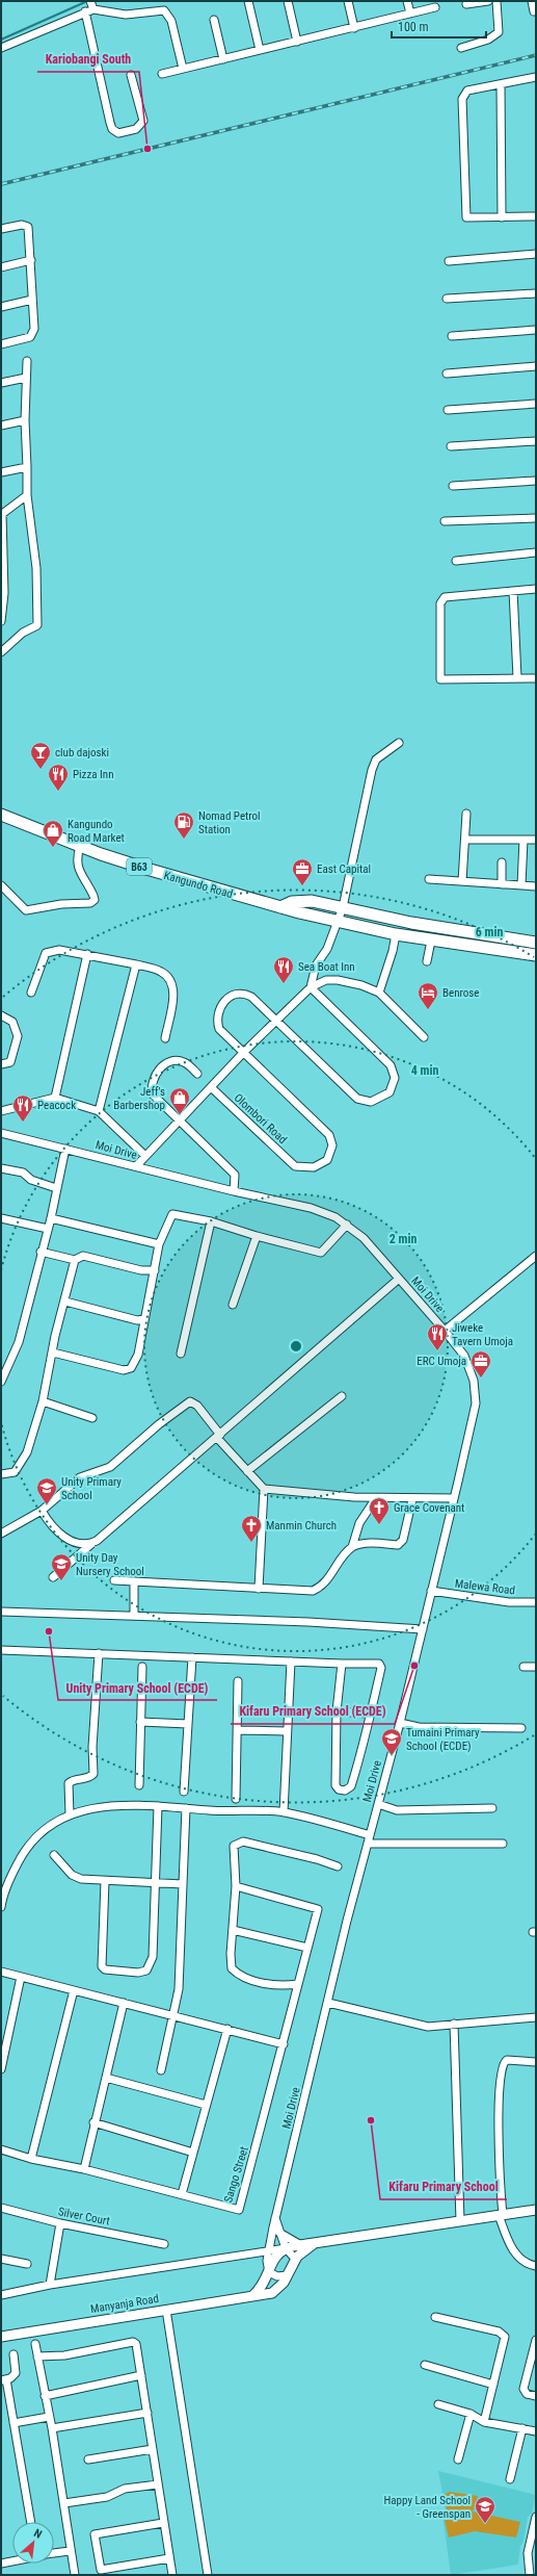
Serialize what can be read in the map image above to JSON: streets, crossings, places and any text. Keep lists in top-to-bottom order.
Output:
{
  "streets": {
    "highway": ["B63", "Kangundo Road"],
    "main road": ["Manyanja Road"],
    "street": [
      "Olombori Road",
      "Moi Drive",
      "Malewa Road",
      "Sango Street",
      "Silver Court"
    ]
  },
  "crossings": [
    ["Moi Drive", "Malewa Road"]
  ],
  "places": {
    "other": [
      "Kariobangi South",
      "Unity Primary School (ECDE)",
      "Kifaru Primary School (ECDE)",
      "Kifaru Primary School"
    ],
    "bar": ["club dajoski"],
    "restaurant": [
      "Pizza Inn",
      "Sea Boat Inn",
      "Peacock",
      "Jiweke Tavern Umoja"
    ],
    "fuel station": ["Nomad Petrol Station"],
    "shop": ["Kangundo Road Market", "Jeff's Barbershop"],
    "office": ["East Capital", "ERC Umoja"],
    "hotel": ["Benrose"],
    "school or university": [
      "Unity Primary School",
      "Unity Day Nursery School",
      "Tumaini Primary School (ECDE)",
      "Happy Land School - Greenspan"
    ],
    "church": ["Grace Covenant", "Manmin Church"]
  },
  "scale_bar": "100 m",
  "north": "top right",
  "rings": ["6 min", "4 min", "2 min"]
}
